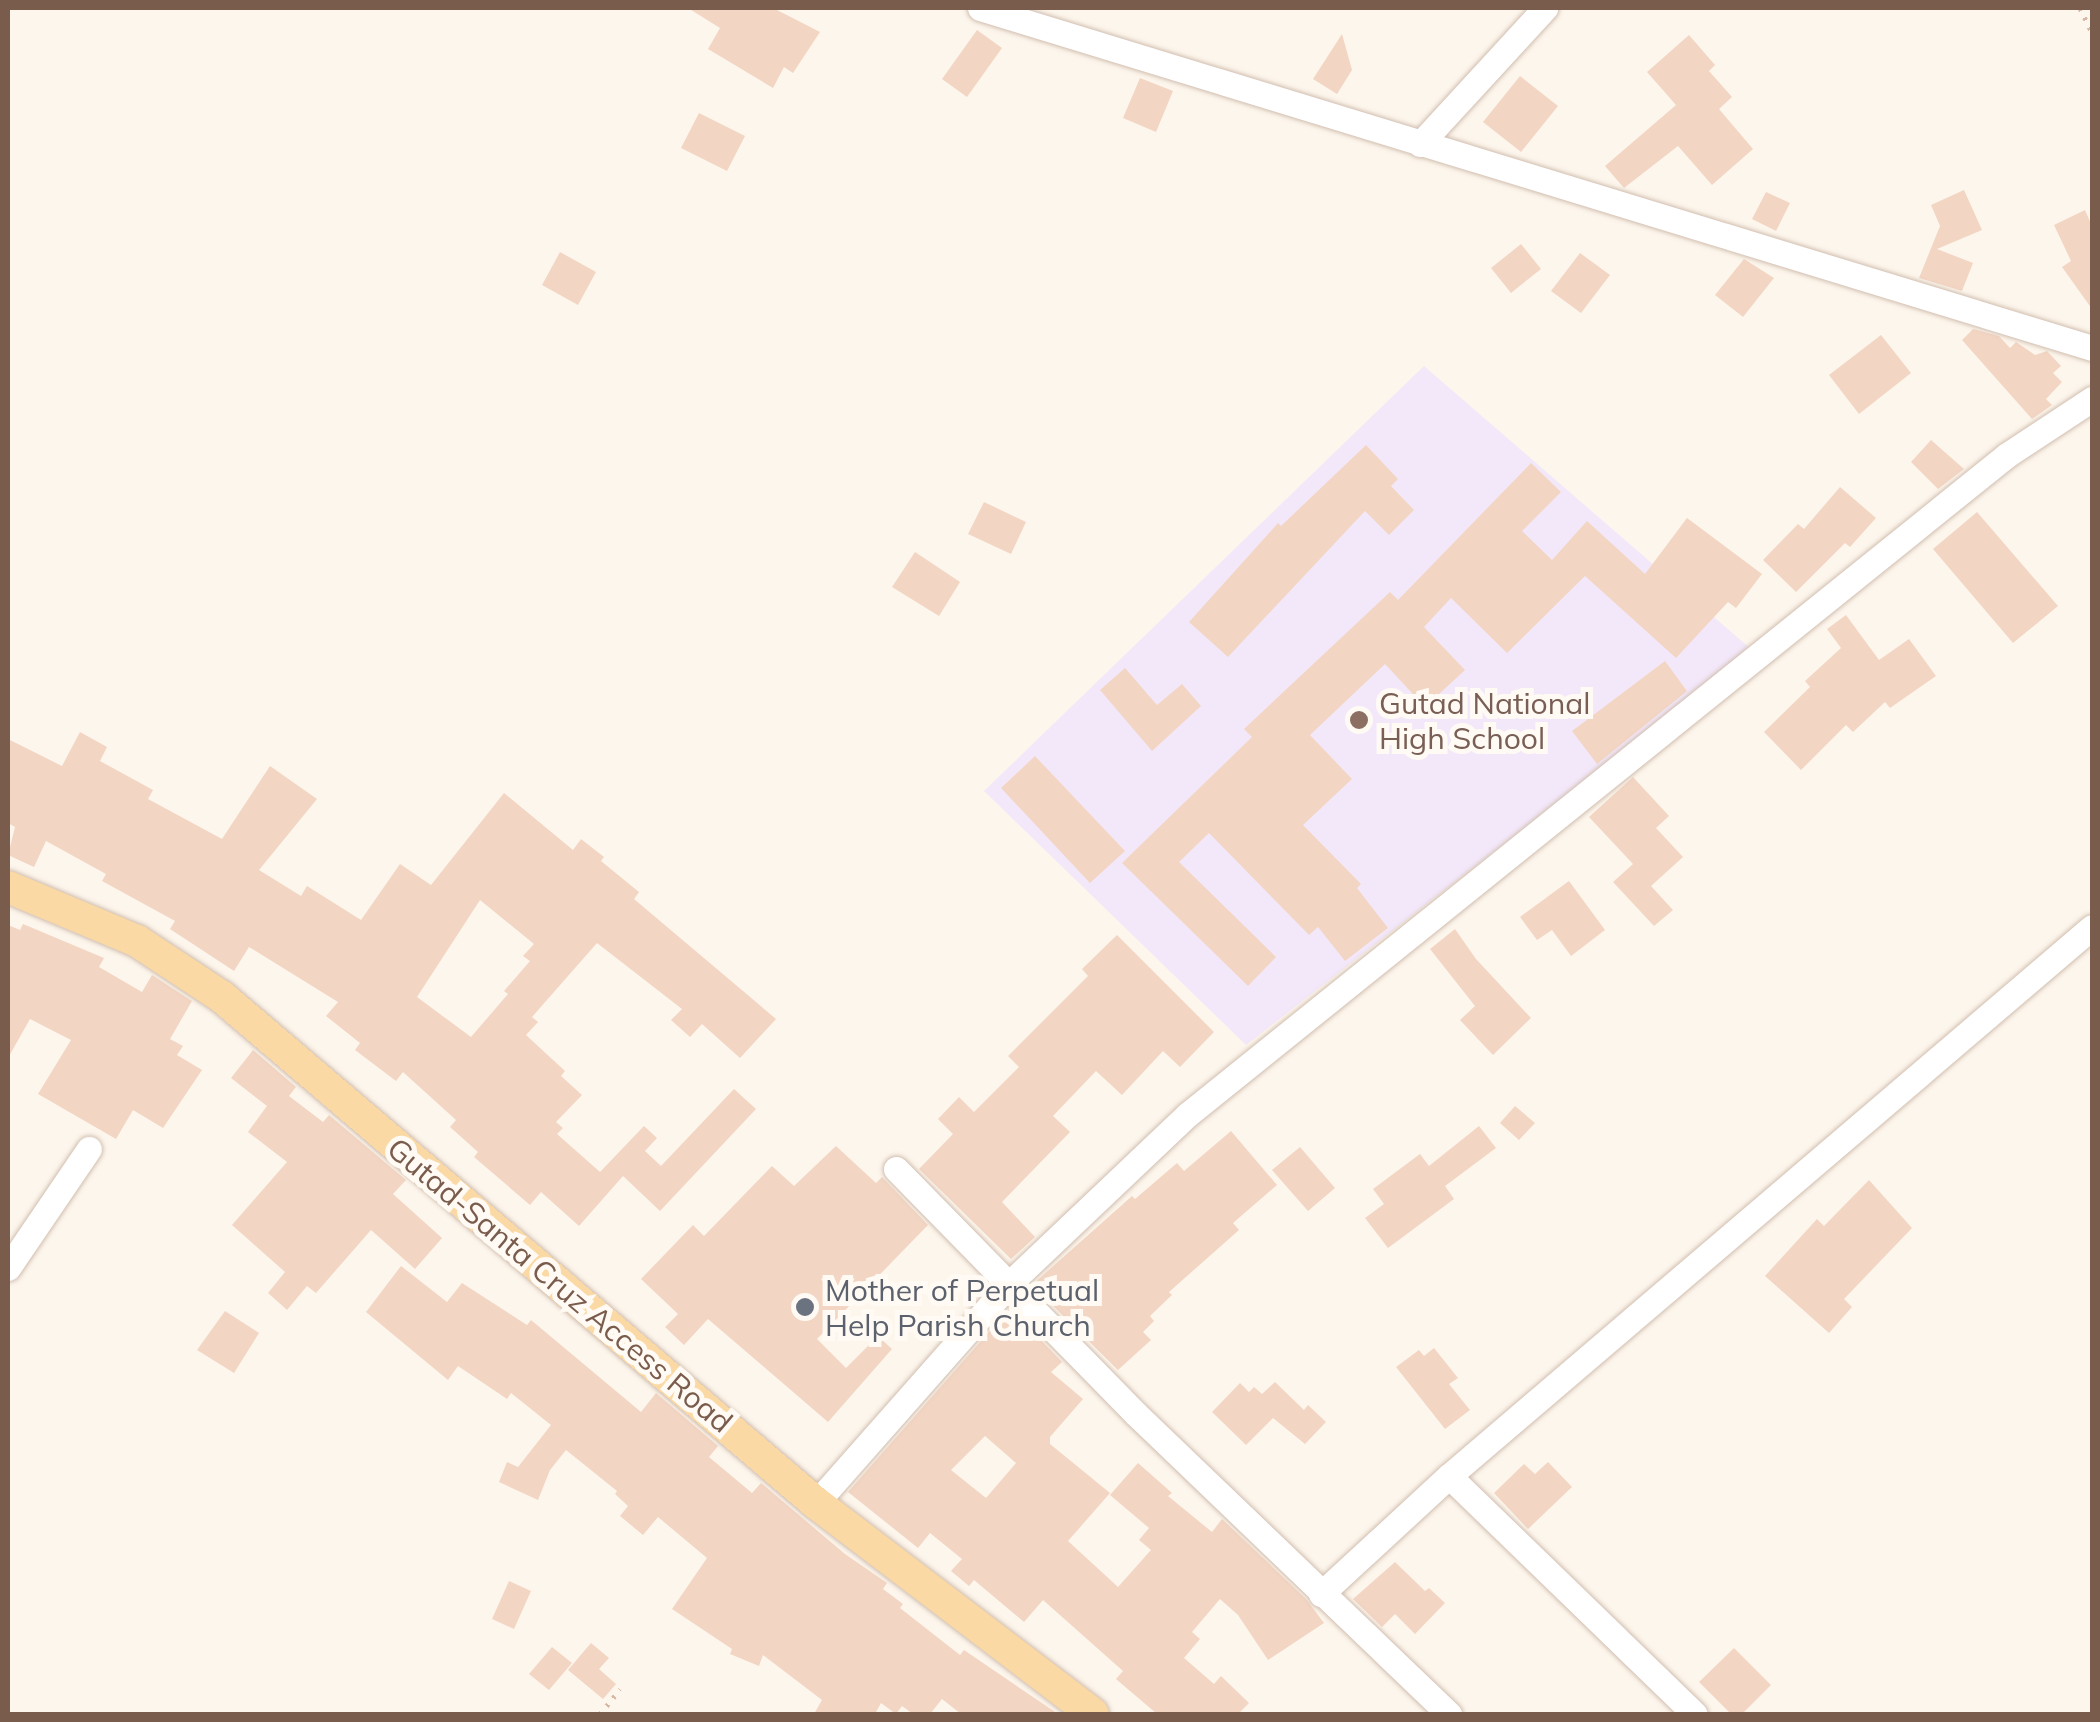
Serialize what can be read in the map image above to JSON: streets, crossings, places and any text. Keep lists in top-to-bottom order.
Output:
{
  "streets": {
    "main road": ["Gutad-Santa Cruz Access Road"]
  },
  "places": ["Gutad National High School", "Mother of Perpetual Help Parish Church"]
}
